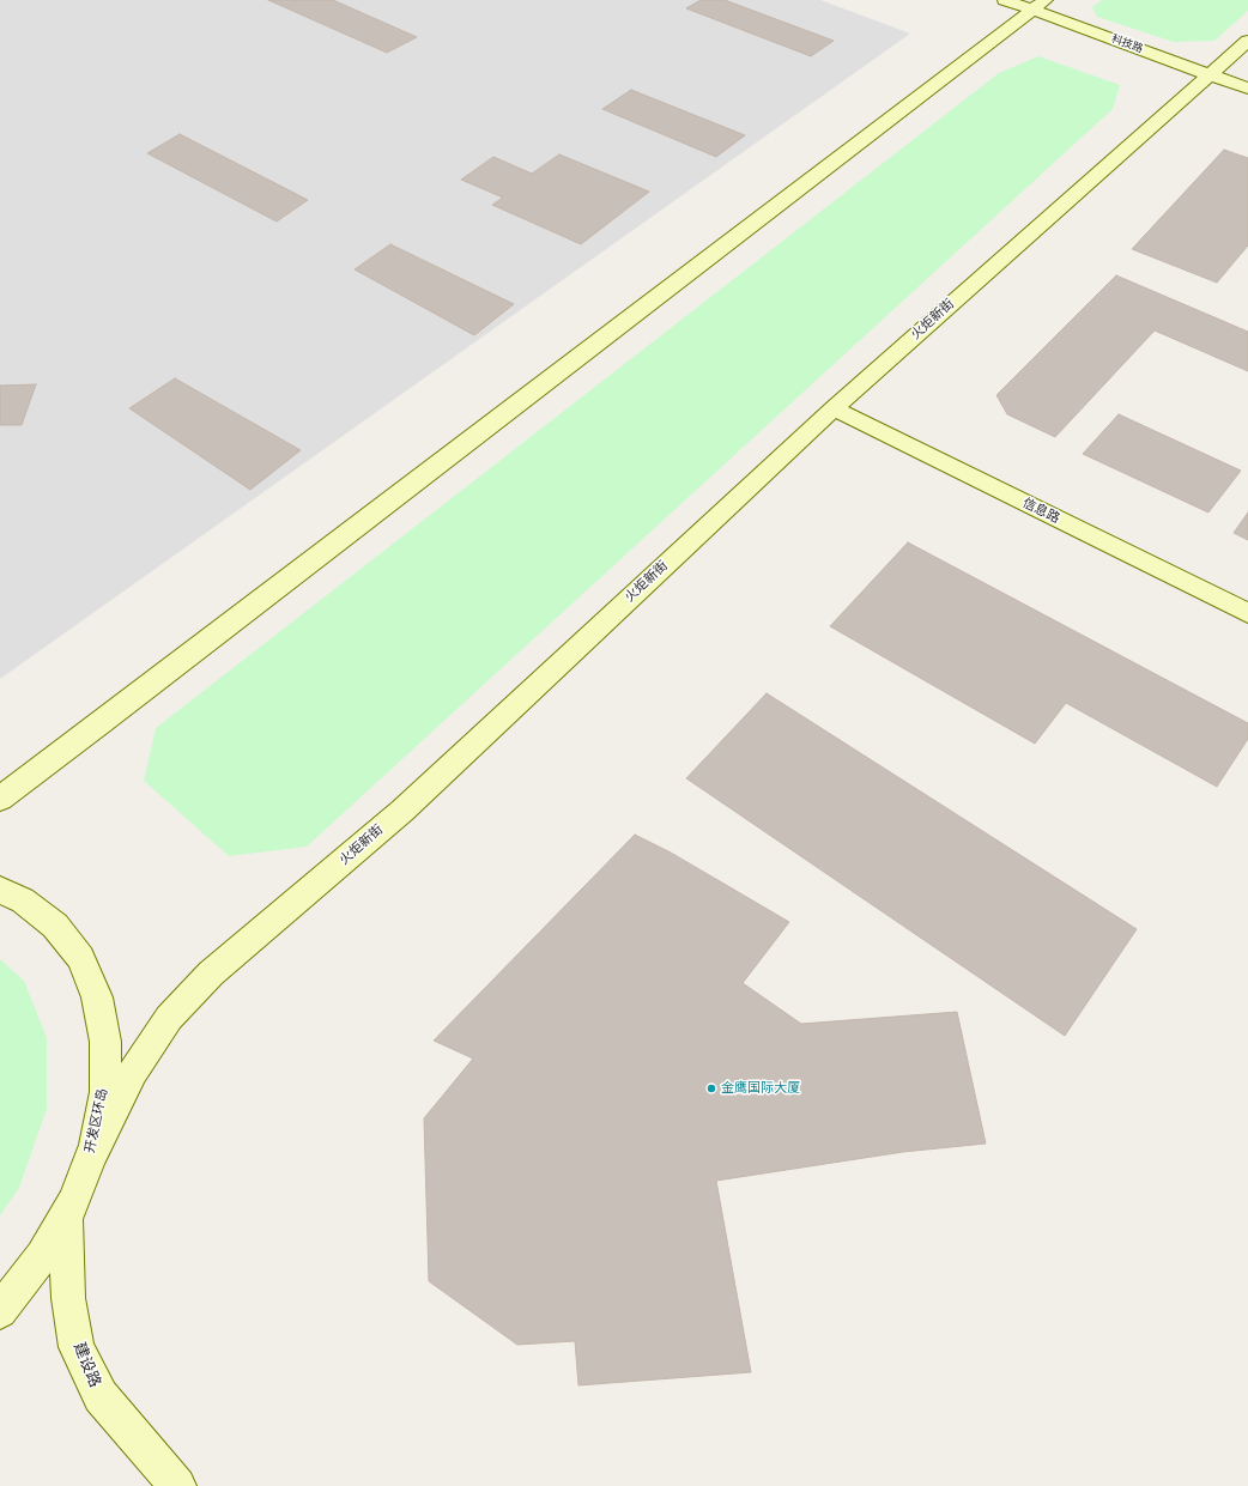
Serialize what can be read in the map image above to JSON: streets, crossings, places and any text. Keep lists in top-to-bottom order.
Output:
{
  "streets": {
    "main road": [
      "科技路",
      "火炬新街",
      "信息路",
      "开发区环岛",
      "建设路"
    ]
  },
  "crossings": [
    ["科技路", "火炬新街"],
    ["火炬新街", "信息路"],
    ["火炬新街", "开发区环岛"],
    ["开发区环岛", "建设路"]
  ],
  "places": ["金鹰国际大厦"]
}
